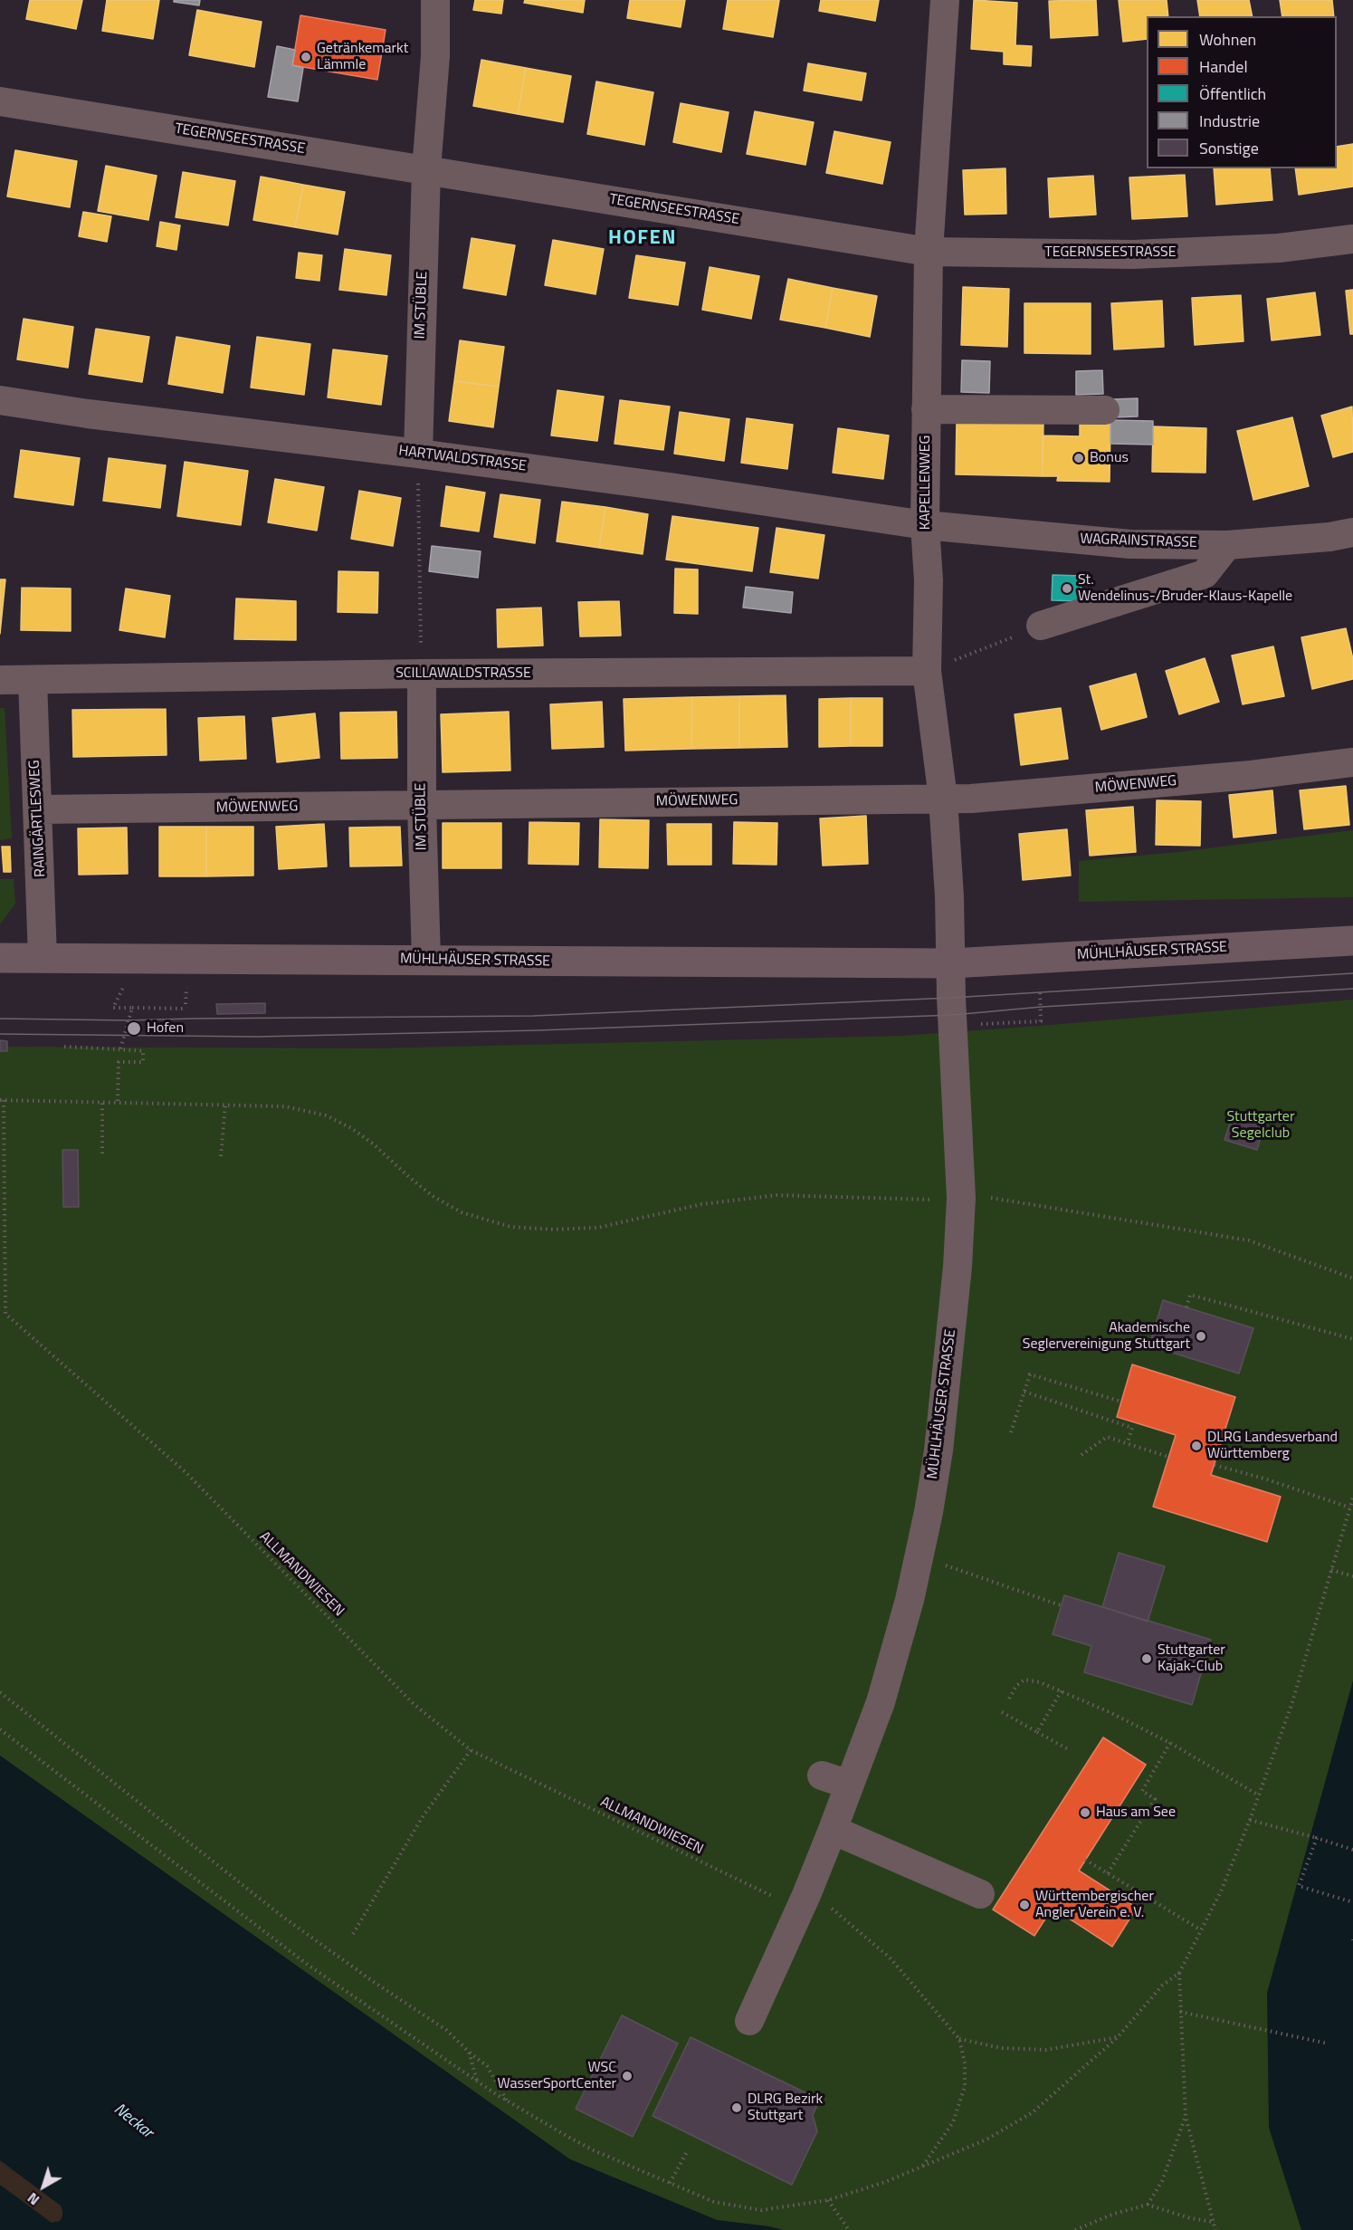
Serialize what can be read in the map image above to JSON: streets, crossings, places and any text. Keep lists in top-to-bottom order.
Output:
{
  "streets": {
    "main road": ["MÜHLHÄUSER STRASSE"],
    "street": [
      "TEGERNSEESTRASSE",
      "IM STÜBLE",
      "HARTWALDSTRASSE",
      "KAPELLENWEG",
      "WAGRAINSTRASSE",
      "SCILLAWALDSTRASSE",
      "MÖWENWEG",
      "RAINGÄRTLESWEG"
    ],
    "path": ["ALLMANDWIESEN"]
  },
  "crossings": [
    ["TEGERNSEESTRASSE", "IM STÜBLE"],
    ["TEGERNSEESTRASSE", "KAPELLENWEG"],
    ["IM STÜBLE", "HARTWALDSTRASSE"],
    ["IM STÜBLE", "SCILLAWALDSTRASSE"],
    ["IM STÜBLE", "MÖWENWEG"],
    ["IM STÜBLE", "MÜHLHÄUSER STRASSE"],
    ["HARTWALDSTRASSE", "KAPELLENWEG"],
    ["HARTWALDSTRASSE", "WAGRAINSTRASSE"],
    ["KAPELLENWEG", "WAGRAINSTRASSE"],
    ["KAPELLENWEG", "SCILLAWALDSTRASSE"],
    ["KAPELLENWEG", "MÖWENWEG"],
    ["KAPELLENWEG", "MÜHLHÄUSER STRASSE"],
    ["SCILLAWALDSTRASSE", "RAINGÄRTLESWEG"],
    ["MÖWENWEG", "RAINGÄRTLESWEG"],
    ["RAINGÄRTLESWEG", "MÜHLHÄUSER STRASSE"],
    ["MÜHLHÄUSER STRASSE", "ALLMANDWIESEN"]
  ],
  "districts": ["HOFEN"],
  "water": ["Neckar"],
  "parks": ["Stuttgarter Segelclub"],
  "places": [
    "Getränkemarkt Lämmle",
    "Bonus",
    "St. Wendelinus-/Bruder-Klaus-Kapelle",
    "Hofen",
    "Akademische Seglervereinigung Stuttgart",
    "DLRG Landesverband Württemberg",
    "Stuttgarter Kajak-Club",
    "Haus am See",
    "Württembergischer Angler Verein e. V.",
    "WSC WasserSportCenter",
    "DLRG Bezirk Stuttgart"
  ],
  "legend": [
    "Wohnen",
    "Handel",
    "Öffentlich",
    "Industrie",
    "Sonstige"
  ],
  "north": "bottom left"
}
